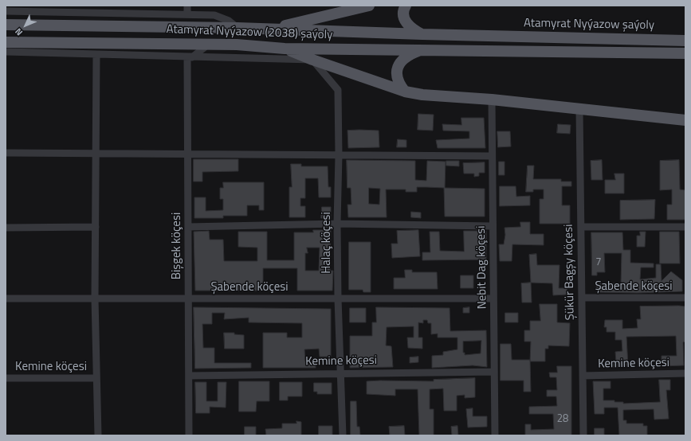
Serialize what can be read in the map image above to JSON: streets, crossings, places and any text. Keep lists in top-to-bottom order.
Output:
{
  "streets": {
    "main road": ["Atamyrat Nyýazow şaýoly", "Atamyrat Nyýazow (2038) şaýoly"],
    "street": [
      "Halaç köçesi",
      "Bişgek köçesi",
      "Nebit Dag köçesi",
      "Şükür Bagşy köçesi",
      "Şabende köçesi",
      "Kemine köçesi"
    ]
  },
  "crossings": [
    ["Atamyrat Nyýazow şaýoly", "Atamyrat Nyýazow (2038) şaýoly"],
    ["Halaç köçesi", "Şabende köçesi"],
    ["Halaç köçesi", "Kemine köçesi"],
    ["Bişgek köçesi", "Şabende köçesi"],
    ["Bişgek köçesi", "Kemine köçesi"],
    ["Nebit Dag köçesi", "Şabende köçesi"],
    ["Nebit Dag köçesi", "Kemine köçesi"],
    ["Şükür Bagşy köçesi", "Şabende köçesi"],
    ["Şükür Bagşy köçesi", "Kemine köçesi"]
  ],
  "house_numbers": ["7", "28"],
  "north": "bottom left"
}
